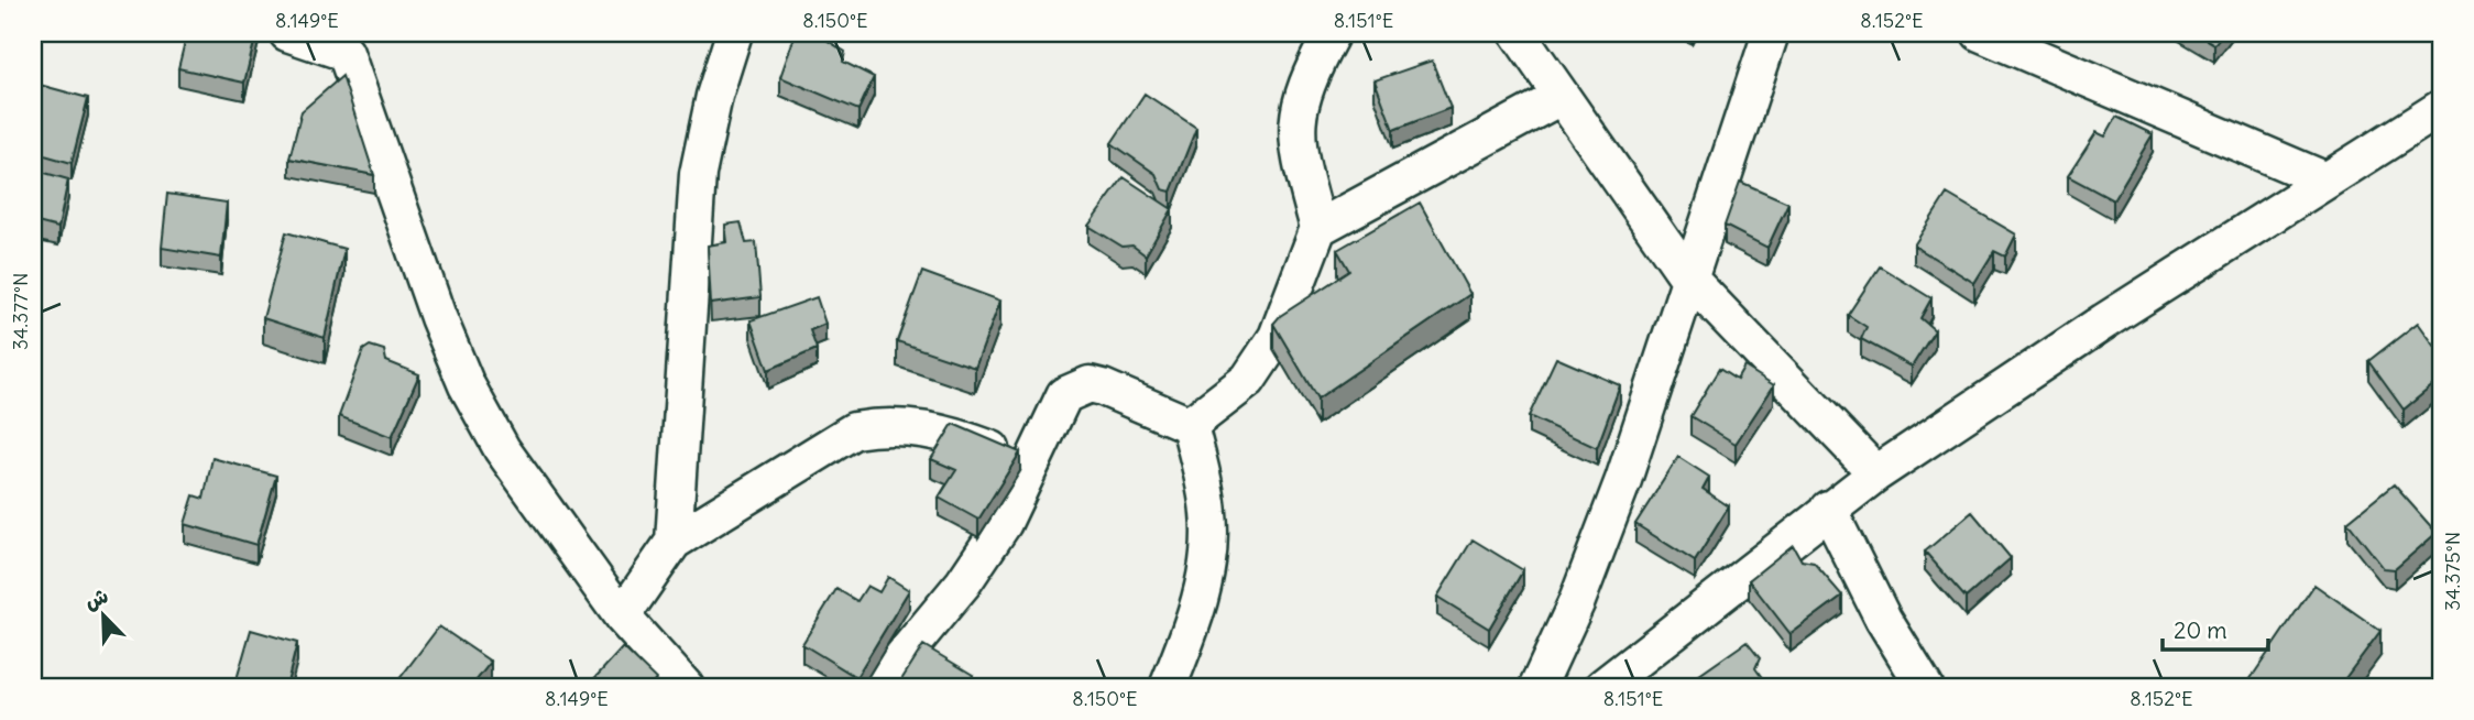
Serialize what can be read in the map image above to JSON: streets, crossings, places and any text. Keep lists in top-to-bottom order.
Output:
{
  "scale_bar": "20 m",
  "north": "top left",
  "coordinates": [
    "8.149°E",
    "8.150°E",
    "8.151°E",
    "8.152°E",
    "34.377°N",
    "34.375°N"
  ]
}
